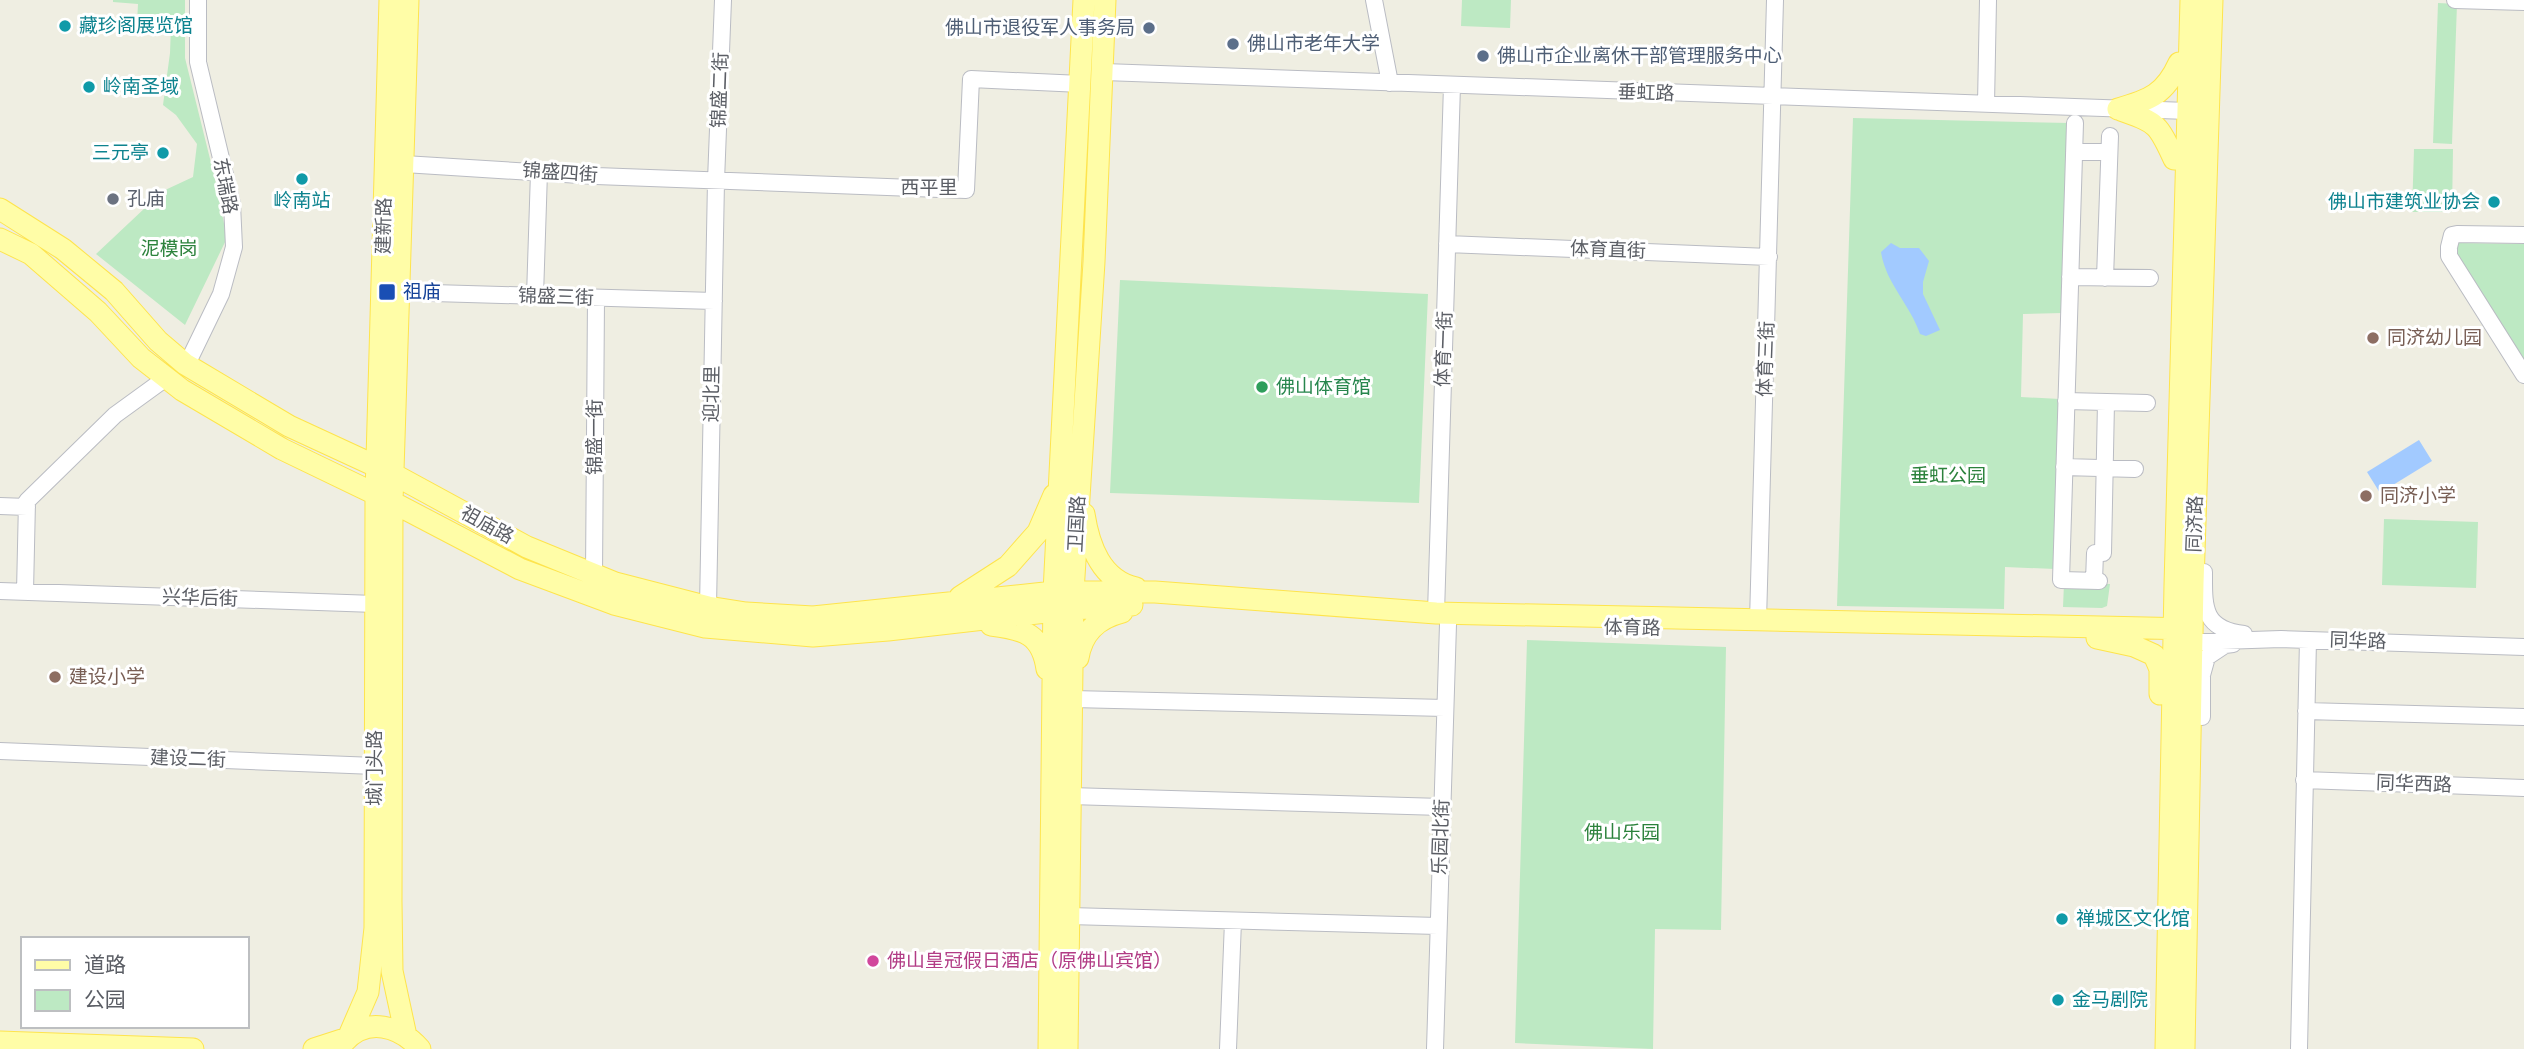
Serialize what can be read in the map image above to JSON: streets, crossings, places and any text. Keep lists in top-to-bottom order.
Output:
{
  "streets": {
    "main road": [
      "建新路",
      "卫国路",
      "同济路",
      "祖庙路",
      "体育路",
      "城门头路"
    ],
    "street": [
      "锦盛二街",
      "垂虹路",
      "锦盛四街",
      "东瑞路",
      "西平里",
      "体育直街",
      "锦盛三街",
      "体育一街",
      "体育三街",
      "迎北里",
      "锦盛一街",
      "兴华后街",
      "同华路",
      "建设二街",
      "同华西路",
      "乐园北街"
    ]
  },
  "crossings": [
    ["锦盛二街", "锦盛四街"],
    ["锦盛二街", "西平里"],
    ["锦盛二街", "迎北里"],
    ["垂虹路", "体育一街"],
    ["垂虹路", "体育三街"],
    ["垂虹路", "卫国路"],
    ["垂虹路", "同济路"],
    ["锦盛四街", "西平里"],
    ["锦盛四街", "建新路"],
    ["锦盛四街", "迎北里"],
    ["东瑞路", "祖庙路"],
    ["西平里", "迎北里"],
    ["建新路", "锦盛三街"],
    ["建新路", "祖庙路"],
    ["建新路", "城门头路"],
    ["体育直街", "体育一街"],
    ["体育直街", "体育三街"],
    ["锦盛三街", "迎北里"],
    ["锦盛三街", "锦盛一街"],
    ["体育一街", "体育路"],
    ["体育一街", "乐园北街"],
    ["体育三街", "体育路"],
    ["迎北里", "祖庙路"],
    ["锦盛一街", "祖庙路"],
    ["同济路", "体育路"],
    ["祖庙路", "体育路"],
    ["祖庙路", "城门头路"],
    ["兴华后街", "城门头路"],
    ["体育路", "同华路"],
    ["体育路", "乐园北街"],
    ["建设二街", "城门头路"]
  ],
  "parks": ["泥模岗", "垂虹公园", "佛山乐园"],
  "places": {
    "other": [
      "藏珍阁展览馆",
      "佛山市退役军人事务局",
      "佛山市老年大学",
      "佛山市企业离休干部管理服务中心",
      "岭南圣域",
      "三元亭",
      "岭南站",
      "孔庙",
      "佛山市建筑业协会",
      "同济幼儿园",
      "佛山体育馆",
      "同济小学",
      "建设小学",
      "禅城区文化馆",
      "佛山皇冠假日酒店（原佛山宾馆）",
      "金马剧院"
    ],
    "transit": ["祖庙"]
  },
  "legend": ["道路", "公园"]
}
